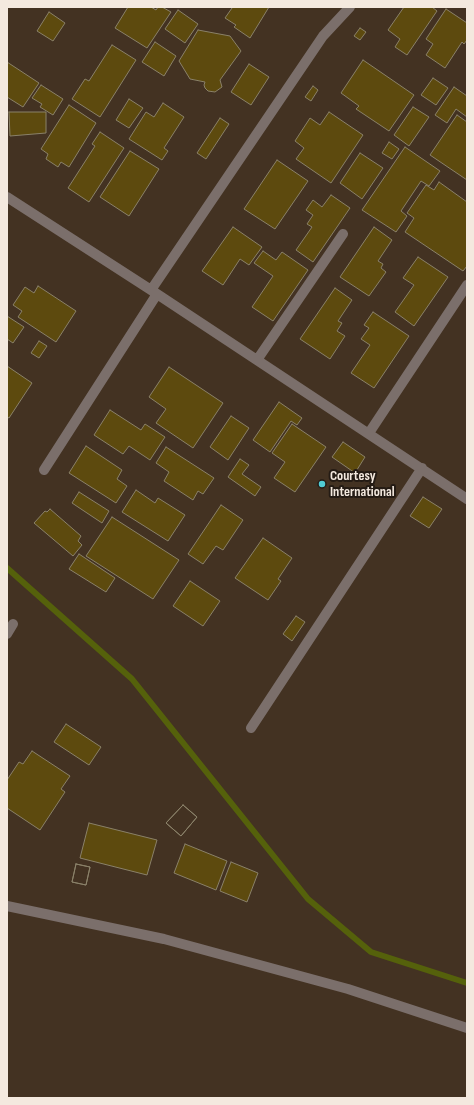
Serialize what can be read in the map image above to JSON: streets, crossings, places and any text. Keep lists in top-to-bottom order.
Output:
{
  "places": ["Courtesy International"]
}
